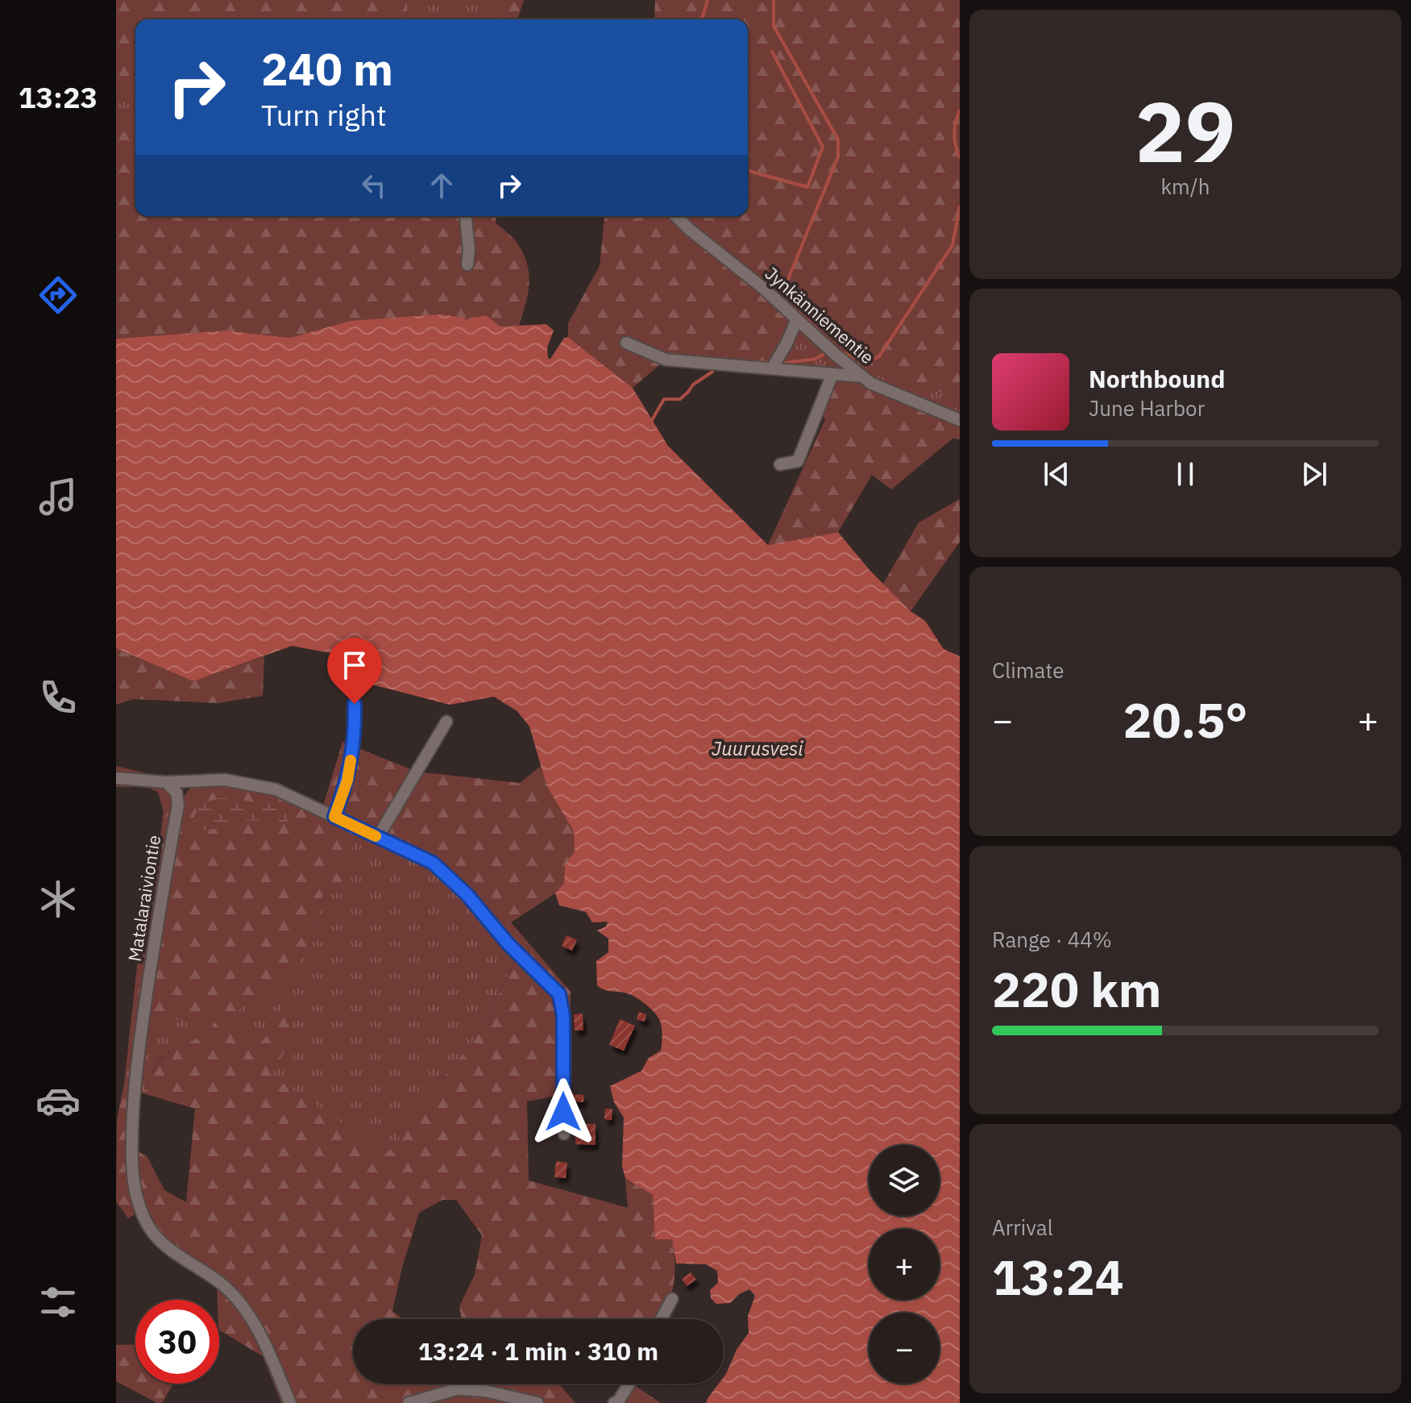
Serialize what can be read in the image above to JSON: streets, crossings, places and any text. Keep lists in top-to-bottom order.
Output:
{
  "streets": {
    "street": ["Jynkänniementie", "Matalaraiviontie"]
  },
  "water": ["Juurusvesi"],
  "page": {
    "tabs": "13:23",
    "tile": [
      ["29", "km/h"],
      "Climate",
      ["Range · 44%", "220 km"],
      ["Arrival", "13:24"]
    ],
    "turn": ["240 m", "Turn right"],
    "song": ["Northbound", "June Harbor"],
    "heat": ["−", "20.5°", "+"],
    "map_buttons": ["+", "−"],
    "limit": "30",
    "trip": "13:24 · 1 min · 310 m"
  }
}
